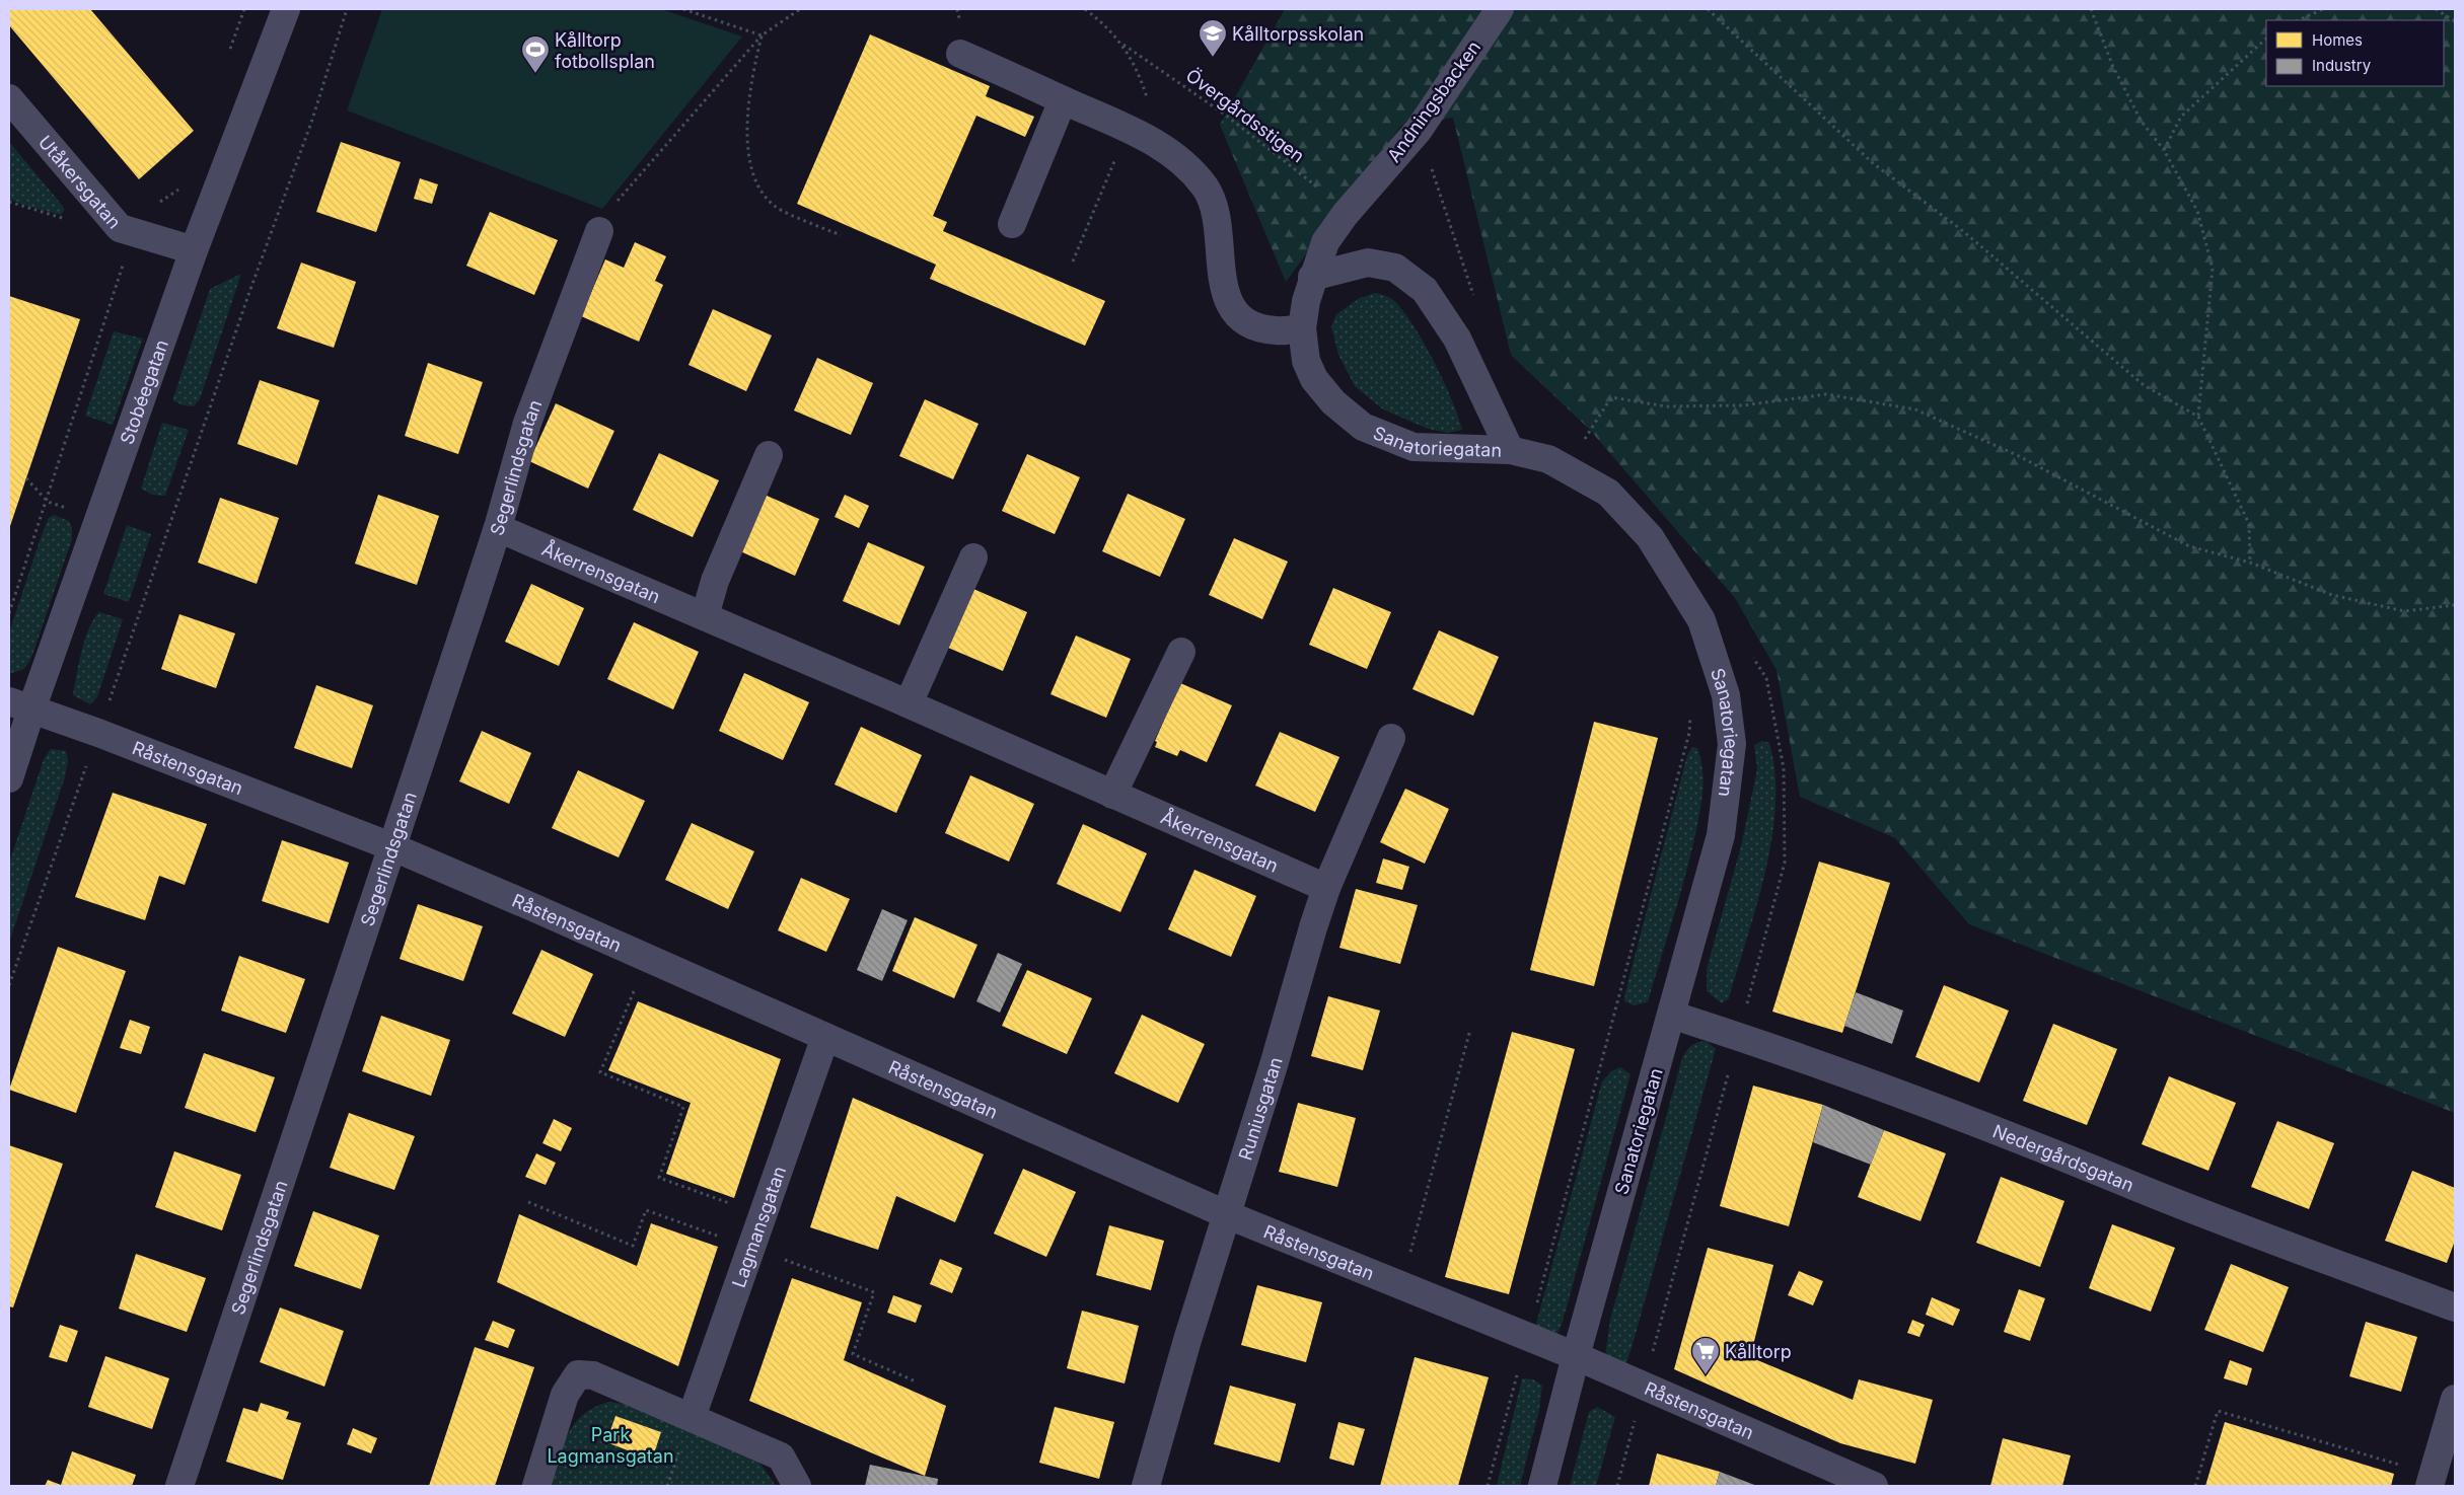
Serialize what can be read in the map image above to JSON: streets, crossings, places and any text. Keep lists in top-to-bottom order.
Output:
{
  "streets": {
    "street": [
      "Andningsbacken",
      "Utåkersgatan",
      "Stobéegatan",
      "Sanatoriegatan",
      "Segerlindsgatan",
      "Åkerrensgatan",
      "Råstensgatan",
      "Runiusgatan",
      "Nedergårdsgatan",
      "Lagmansgatan"
    ],
    "path": ["Övergårdsstigen"]
  },
  "crossings": [
    ["Andningsbacken", "Övergårdsstigen"],
    ["Andningsbacken", "Sanatoriegatan"],
    ["Övergårdsstigen", "Sanatoriegatan"],
    ["Utåkersgatan", "Stobéegatan"],
    ["Stobéegatan", "Råstensgatan"],
    ["Sanatoriegatan", "Råstensgatan"],
    ["Sanatoriegatan", "Nedergårdsgatan"],
    ["Segerlindsgatan", "Åkerrensgatan"],
    ["Segerlindsgatan", "Råstensgatan"],
    ["Åkerrensgatan", "Runiusgatan"],
    ["Råstensgatan", "Runiusgatan"],
    ["Råstensgatan", "Lagmansgatan"]
  ],
  "parks": ["Park Lagmansgatan"],
  "places": {
    "school or university": ["Kålltorpsskolan"],
    "sports": ["Kålltorp fotbollsplan"],
    "supermarket": ["Kålltorp"]
  },
  "legend": ["Homes", "Industry"]
}
